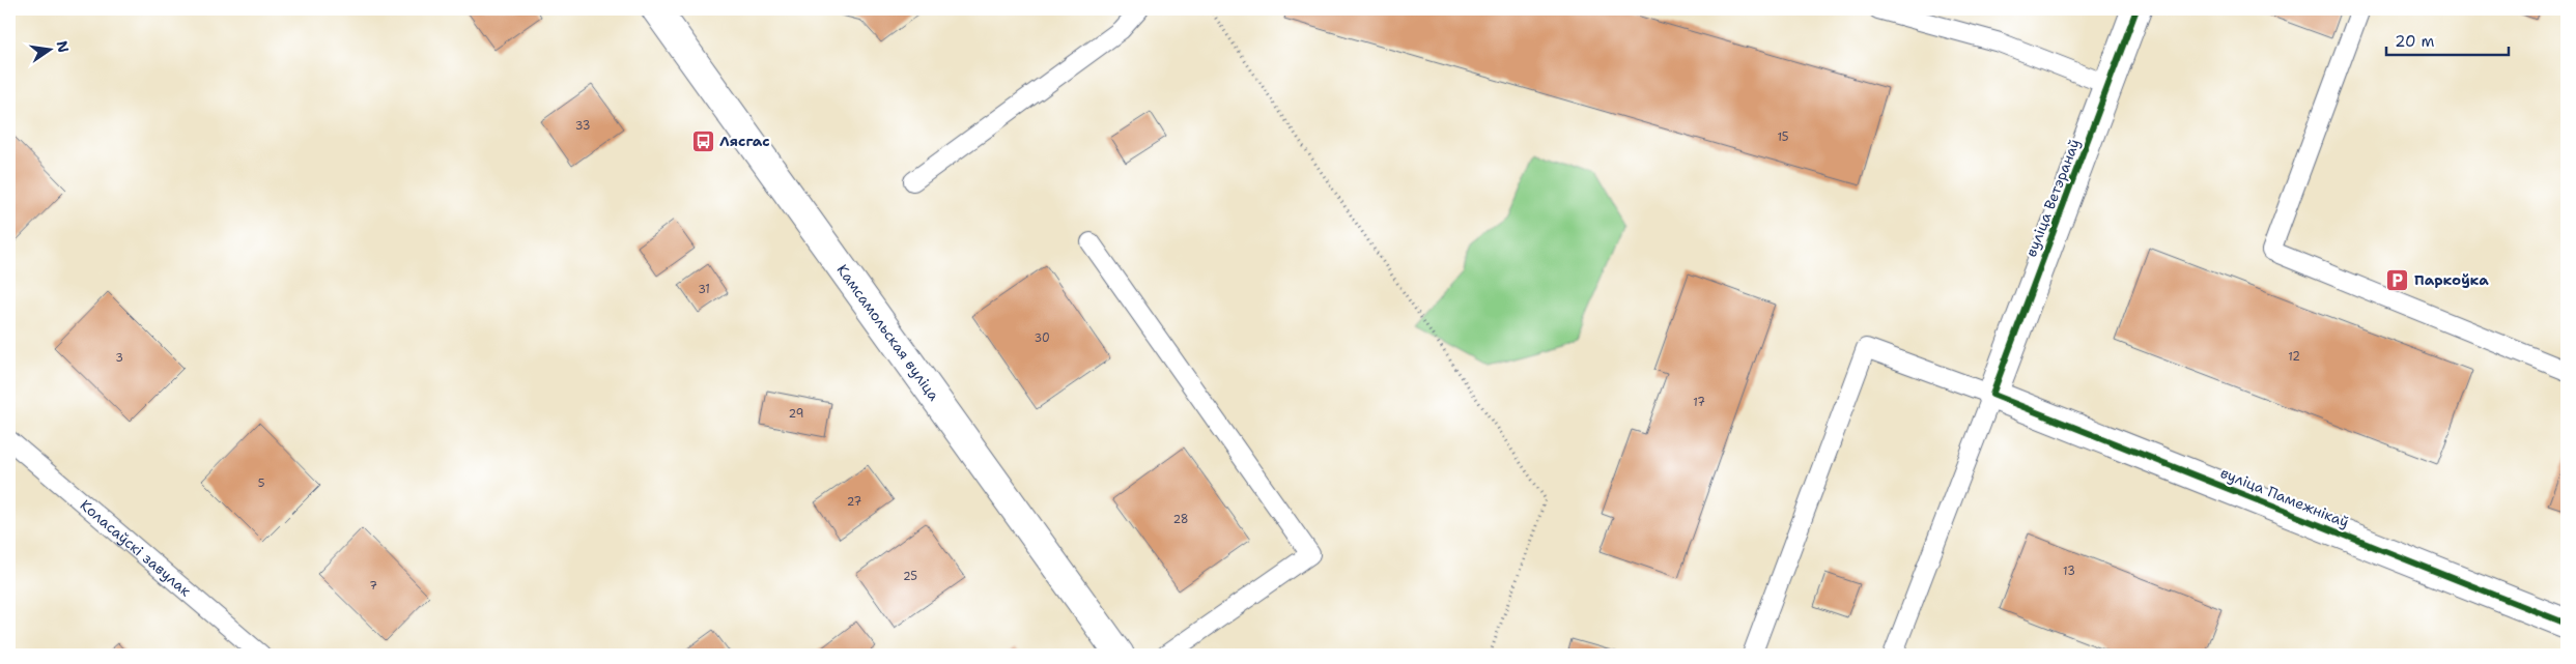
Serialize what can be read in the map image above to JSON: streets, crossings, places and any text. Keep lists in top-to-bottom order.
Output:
{
  "streets": {
    "street": ["вуліца Ветэранаў", "Камсамольская вуліца", "вуліца Памежнікаў"],
    "lane": ["Коласаўскі завулак"]
  },
  "crossings": [
    ["вуліца Ветэранаў", "вуліца Памежнікаў"]
  ],
  "places": {
    "bus stop": ["Лясгас"],
    "parking": ["Паркоўка"]
  },
  "house_numbers": [
    "33",
    "15",
    "31",
    "30",
    "12",
    "3",
    "17",
    "29",
    "5",
    "27",
    "28",
    "13",
    "25",
    "7"
  ],
  "scale_bar": "20 m",
  "north": "right"
}
